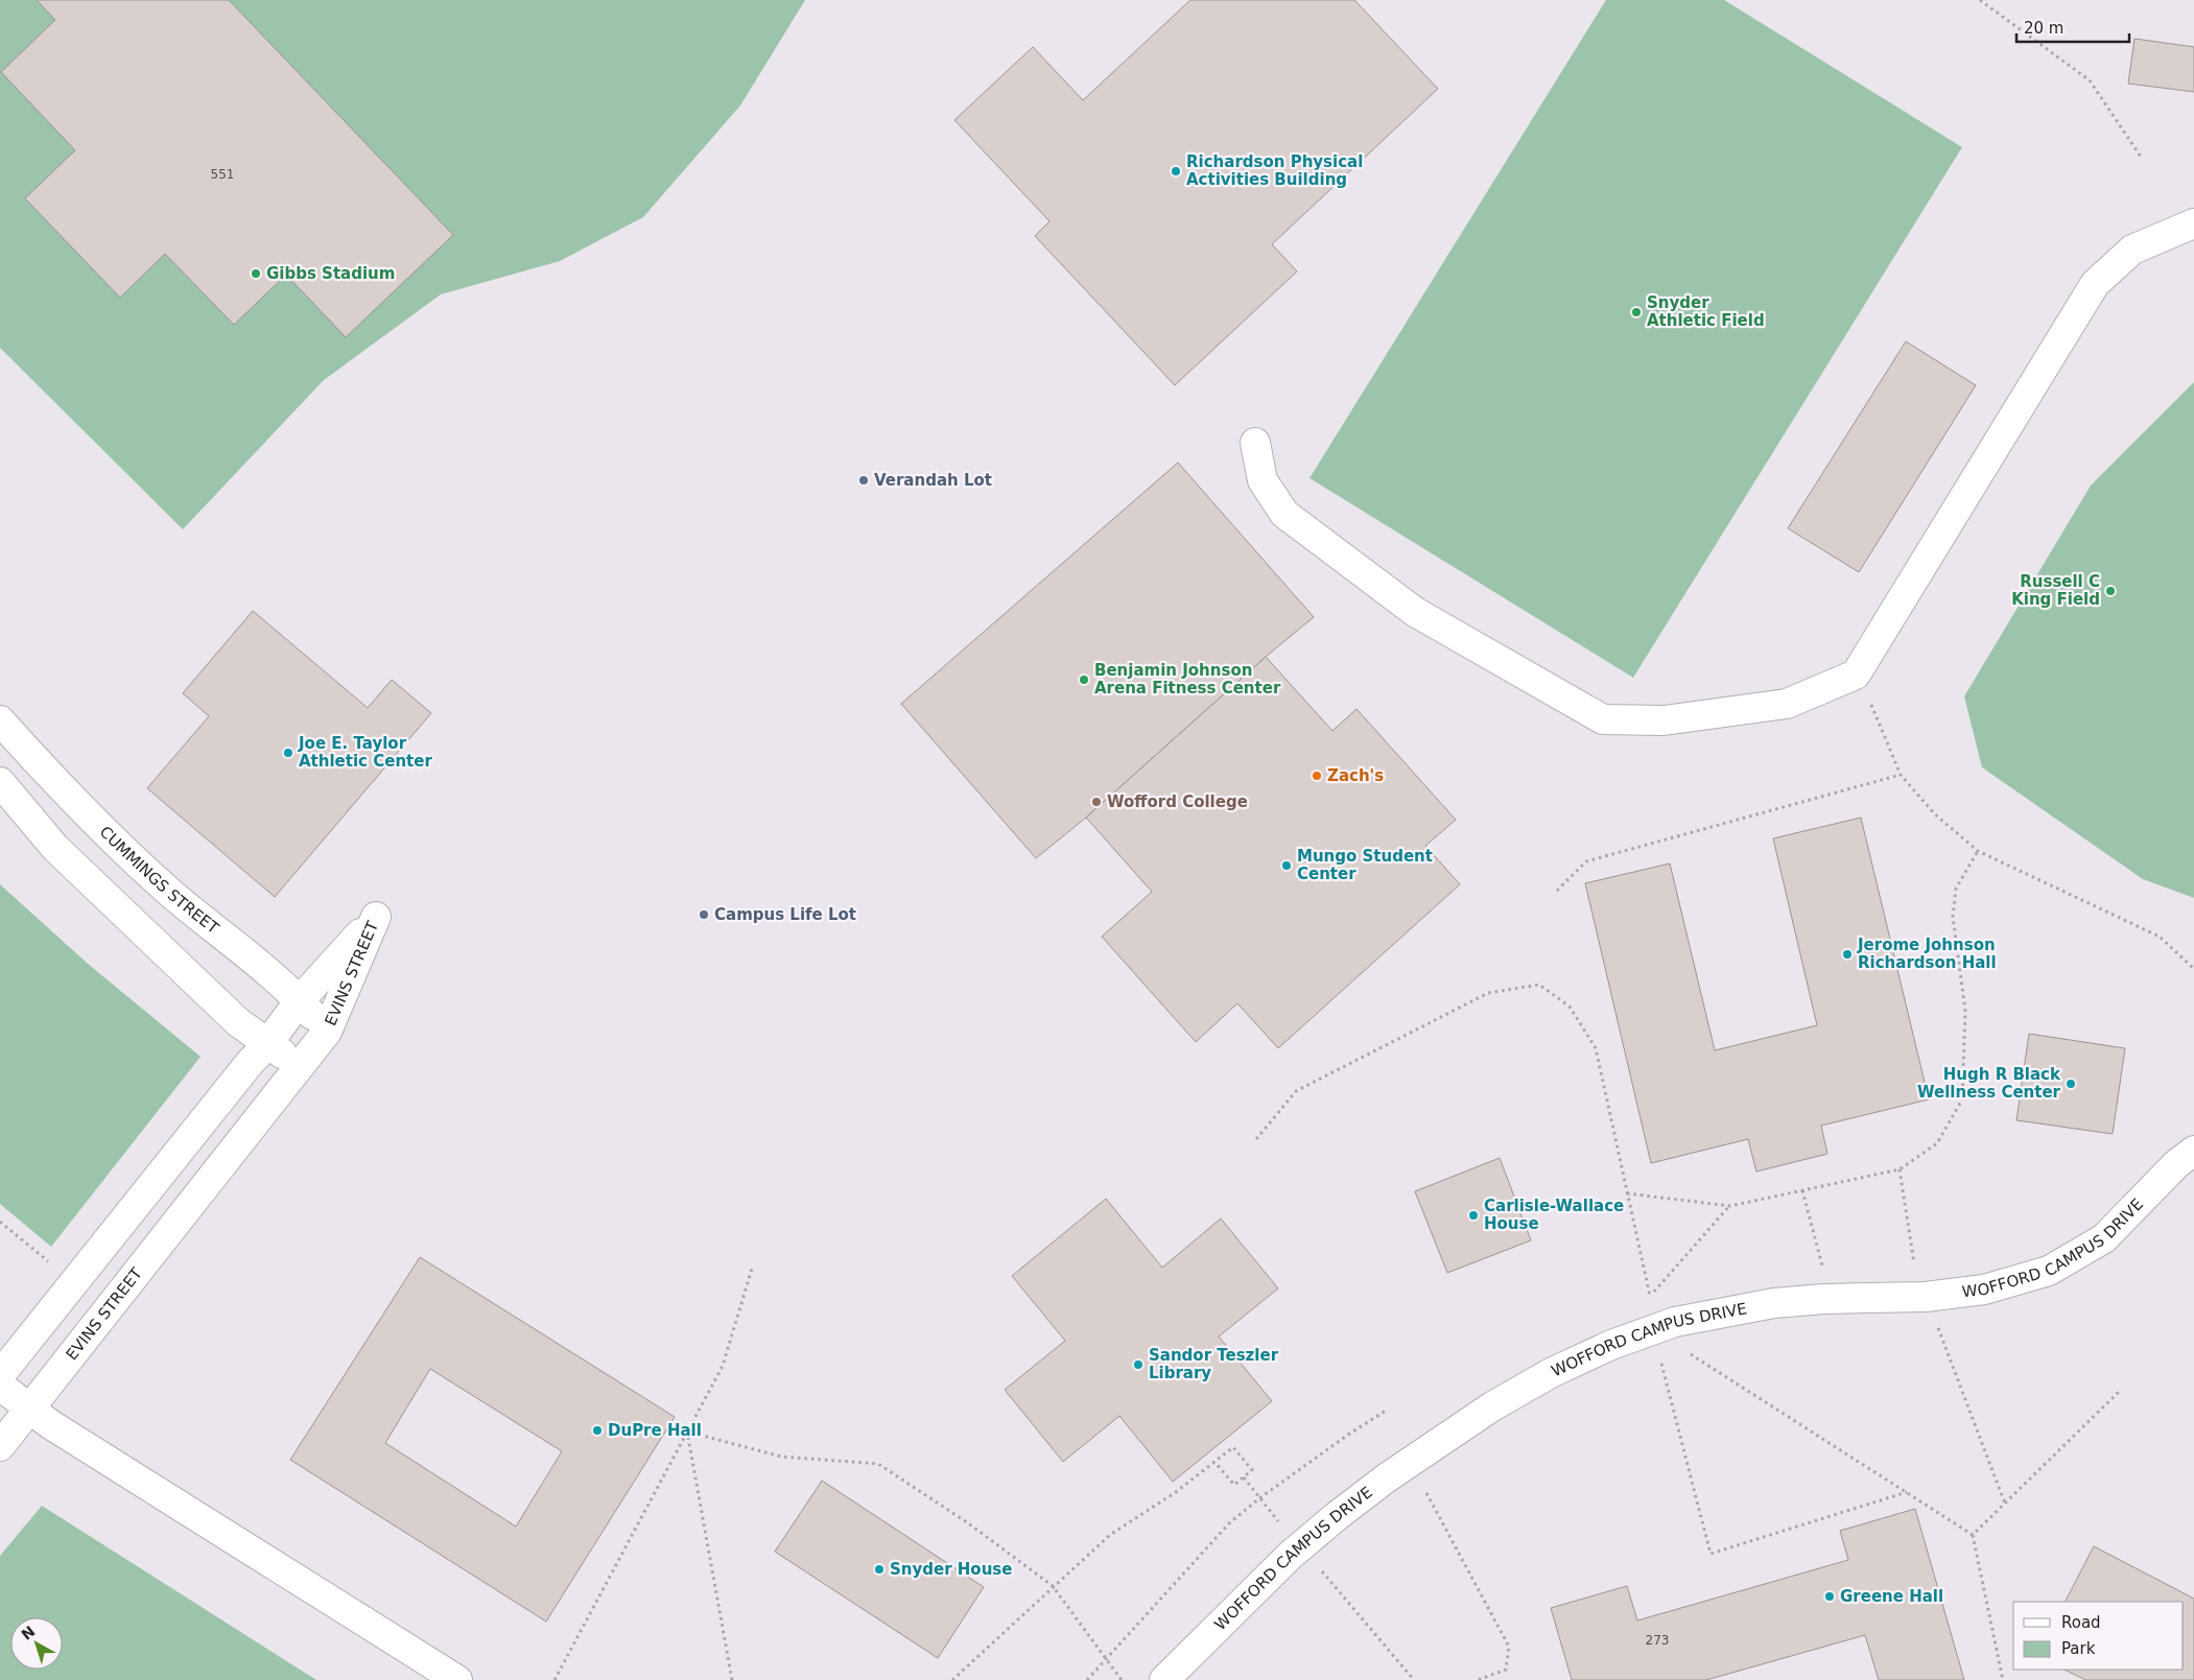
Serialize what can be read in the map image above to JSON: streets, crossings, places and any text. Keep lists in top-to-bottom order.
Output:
{
  "streets": {
    "street": ["CUMMINGS STREET", "EVINS STREET", "WOFFORD CAMPUS DRIVE"]
  },
  "crossings": [
    ["CUMMINGS STREET", "EVINS STREET"]
  ],
  "places": [
    "Richardson Physical Activities Building",
    "Gibbs Stadium",
    "Snyder Athletic Field",
    "Verandah Lot",
    "Russell C King Field",
    "Benjamin Johnson Arena Fitness Center",
    "Joe E. Taylor Athletic Center",
    "Zach's",
    "Wofford College",
    "Mungo Student Center",
    "Campus Life Lot",
    "Jerome Johnson Richardson Hall",
    "Hugh R Black Wellness Center",
    "Carlisle-Wallace House",
    "Sandor Teszler Library",
    "DuPre Hall",
    "Snyder House",
    "Greene Hall"
  ],
  "house_numbers": ["551", "273"],
  "legend": ["Road", "Park"],
  "scale_bar": "20 m",
  "north": "top left"
}
